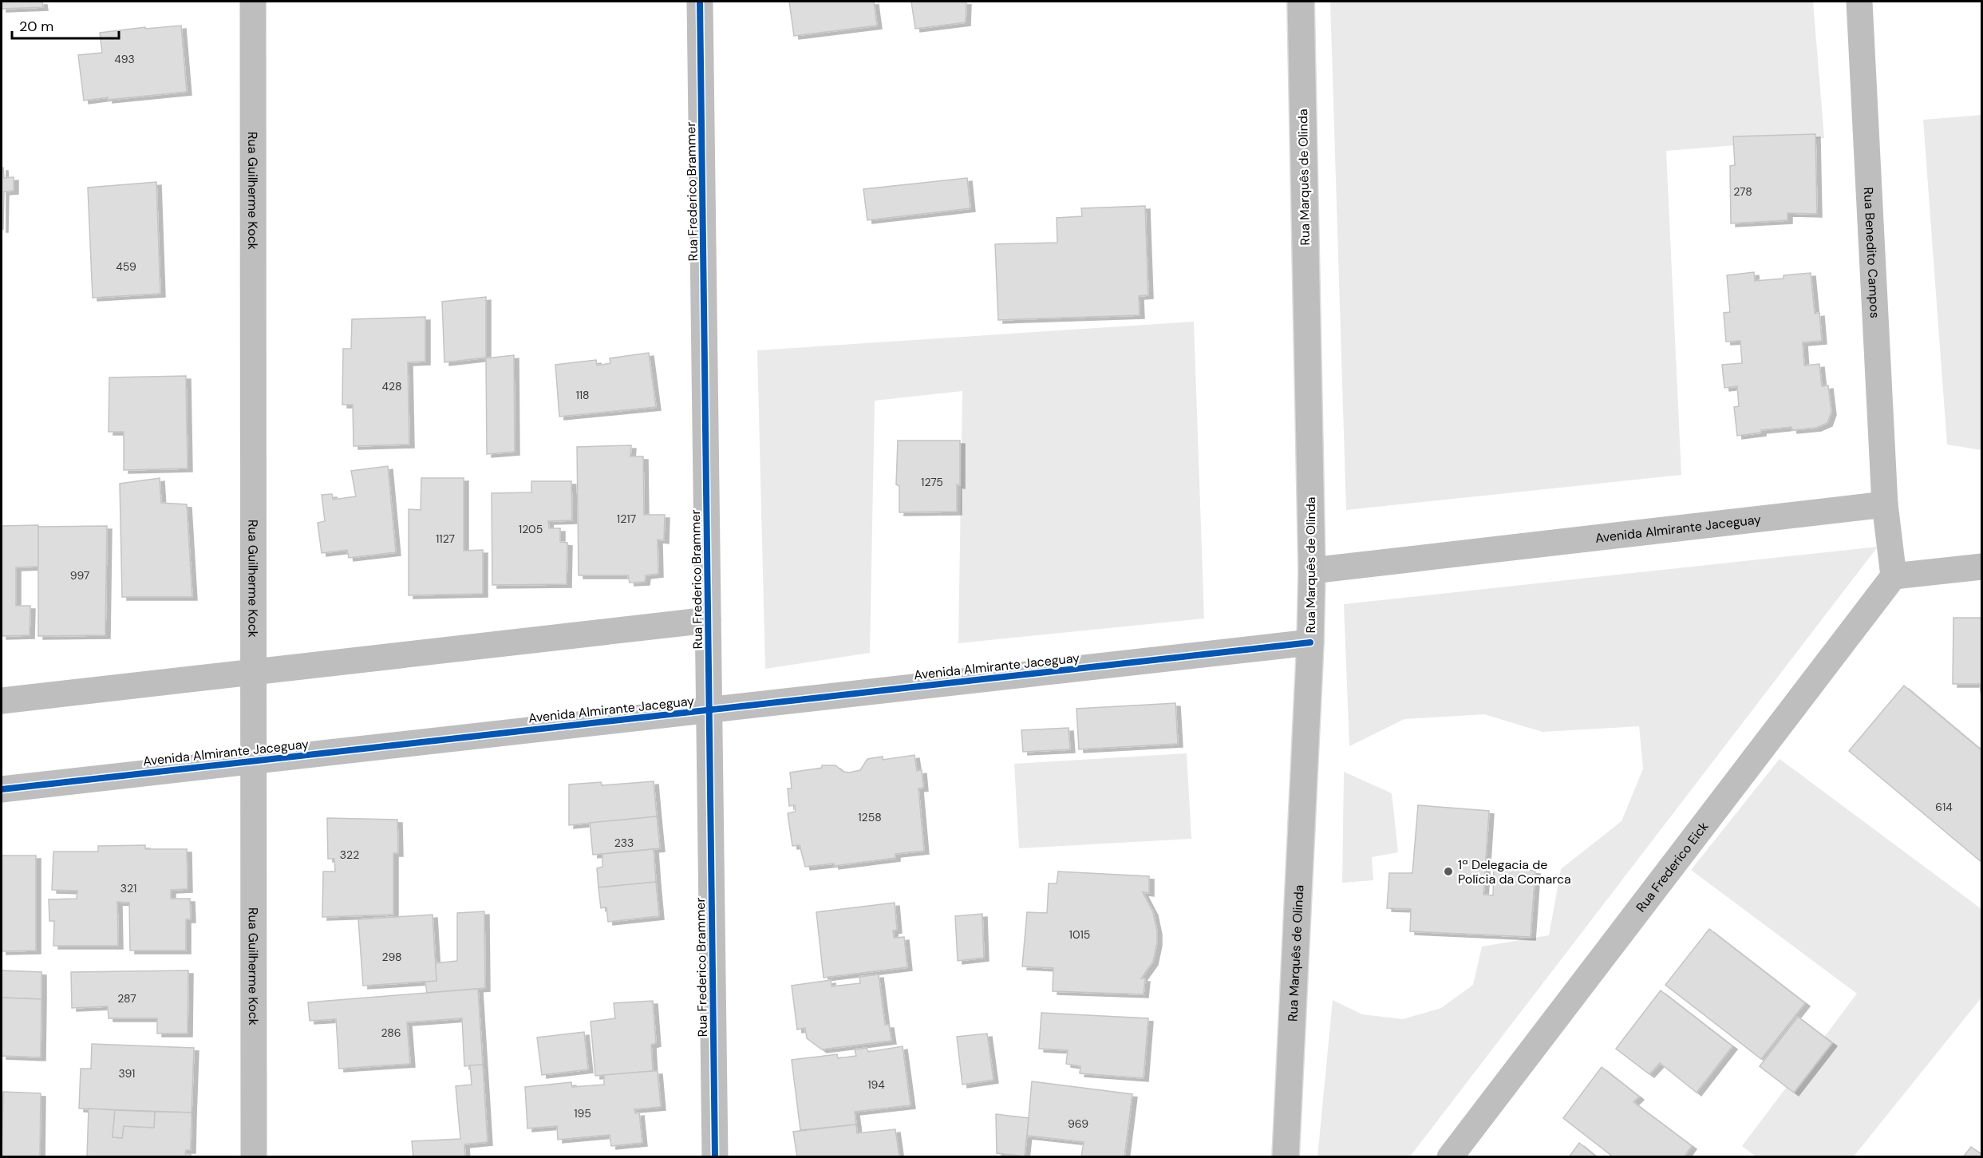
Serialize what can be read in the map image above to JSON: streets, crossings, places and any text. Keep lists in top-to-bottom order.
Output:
{
  "streets": {
    "main road": ["Rua Marquês de Olinda"],
    "street": [
      "Rua Guilherme Kock",
      "Rua Frederico Brammer",
      "Rua Benedito Campos",
      "Avenida Almirante Jaceguay",
      "Rua Frederico Eick"
    ]
  },
  "crossings": [
    ["Rua Marquês de Olinda", "Avenida Almirante Jaceguay"],
    ["Rua Guilherme Kock", "Avenida Almirante Jaceguay"],
    ["Rua Frederico Brammer", "Avenida Almirante Jaceguay"],
    ["Rua Benedito Campos", "Avenida Almirante Jaceguay"]
  ],
  "places": ["1ª Delegacia de Polícia da Comarca"],
  "house_numbers": [
    "493",
    "278",
    "459",
    "428",
    "118",
    "1275",
    "1217",
    "1205",
    "1127",
    "997",
    "614",
    "1258",
    "233",
    "322",
    "321",
    "1015",
    "298",
    "287",
    "286",
    "391",
    "194",
    "195",
    "969"
  ],
  "scale_bar": "20 m"
}
